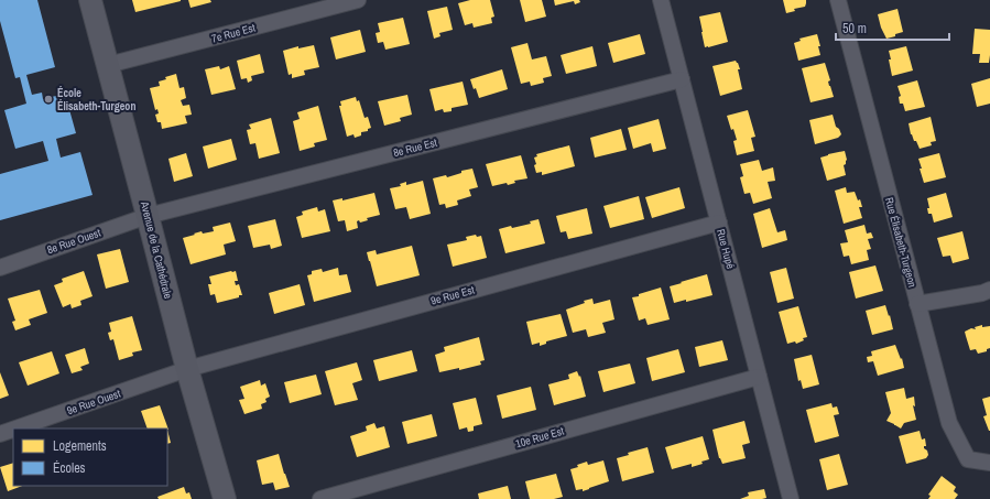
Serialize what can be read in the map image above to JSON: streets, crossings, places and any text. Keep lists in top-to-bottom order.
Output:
{
  "streets": {
    "street": [
      "7e Rue Est",
      "8e Rue Est",
      "8e Rue Ouest",
      "Rue Élisabeth-Turgeon",
      "Rue Hupé",
      "Avenue de la Cathédrale",
      "9e Rue Est",
      "9e Rue Ouest",
      "10e Rue Est"
    ]
  },
  "crossings": [
    ["7e Rue Est", "Avenue de la Cathédrale"],
    ["8e Rue Est", "8e Rue Ouest"],
    ["8e Rue Est", "Rue Hupé"],
    ["8e Rue Est", "Avenue de la Cathédrale"],
    ["8e Rue Ouest", "Avenue de la Cathédrale"],
    ["Rue Hupé", "9e Rue Est"],
    ["Rue Hupé", "10e Rue Est"],
    ["Avenue de la Cathédrale", "9e Rue Est"],
    ["Avenue de la Cathédrale", "9e Rue Ouest"],
    ["9e Rue Est", "9e Rue Ouest"]
  ],
  "places": ["École Élisabeth-Turgeon"],
  "legend": ["Logements", "Écoles"],
  "scale_bar": "50 m"
}
